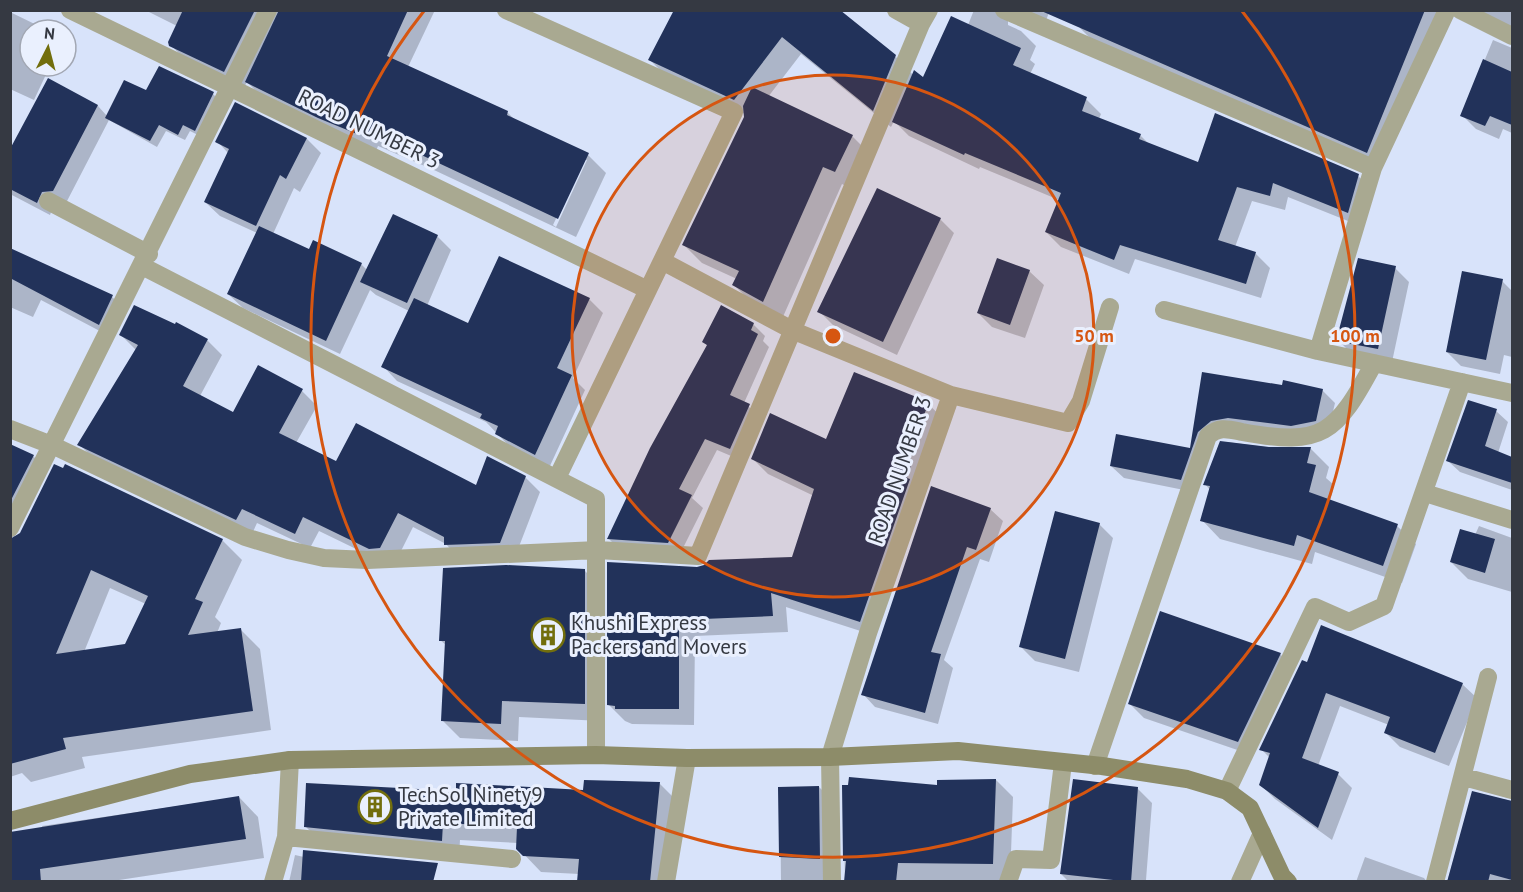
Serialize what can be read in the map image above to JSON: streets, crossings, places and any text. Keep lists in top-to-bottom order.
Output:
{
  "streets": {
    "street": ["ROAD NUMBER 3"]
  },
  "places": {
    "building": ["Khushi Express Packers and Movers", "TechSol Ninety9 Private Limited"]
  },
  "north": "top",
  "rings": ["50 m", "100 m"]
}
